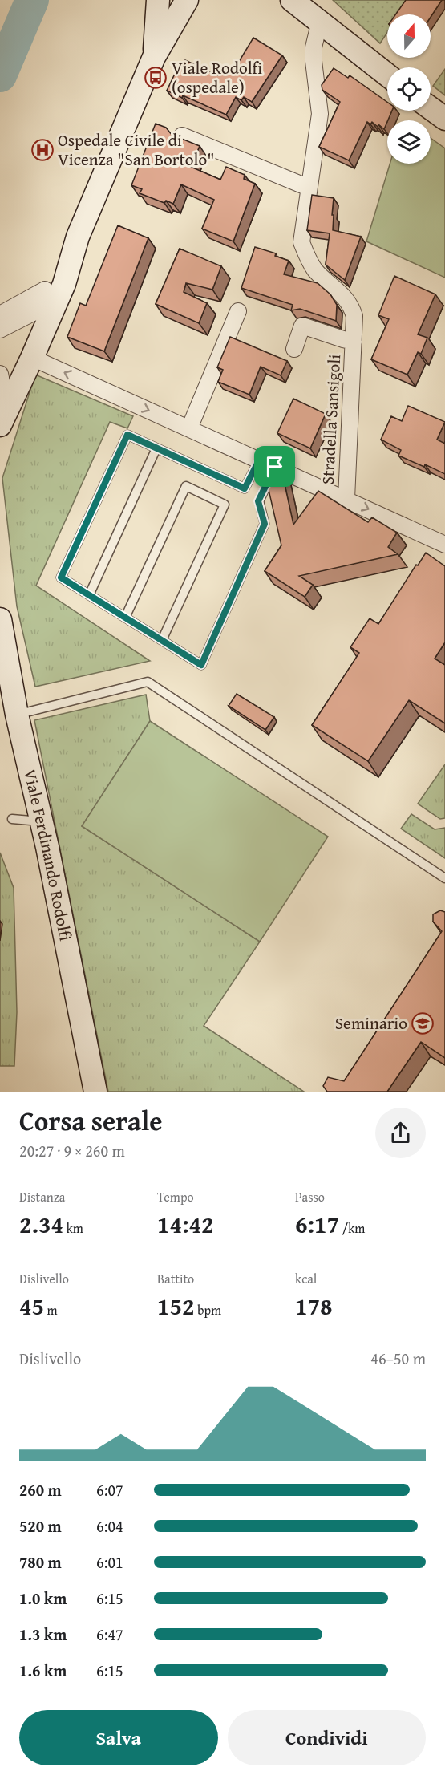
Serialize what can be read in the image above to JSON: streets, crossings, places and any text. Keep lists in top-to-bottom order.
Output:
{
  "streets": {
    "main road": ["Viale Ferdinando Rodolfi"],
    "street": ["Stradella Sansigoli"]
  },
  "places": {
    "bus stop": ["Viale Rodolfi (ospedale)"],
    "hospital": ["Ospedale Civile di Vicenza \"San Bortolo\""],
    "school or university": ["Seminario"]
  },
  "north": "top",
  "page": {
    "heading": ["Corsa serale", "20:27 · 9 × 260 m"],
    "stats": [
      ["Distanza", "2.34 km"],
      ["Tempo", "14:42"],
      ["Passo", "6:17 /km"],
      ["Dislivello", "45 m"],
      ["Battito", "152 bpm"],
      ["kcal", "178"]
    ],
    "chart": ["Dislivello", "46–50 m"],
    "list": [
      {
        "name": "260 m",
        "note": "6:07"
      },
      {
        "name": "520 m",
        "note": "6:04"
      },
      {
        "name": "780 m",
        "note": "6:01"
      },
      {
        "name": "1.0 km",
        "note": "6:15"
      },
      {
        "name": "1.3 km",
        "note": "6:47"
      },
      {
        "name": "1.6 km",
        "note": "6:15"
      }
    ],
    "buttons": ["Salva", "Condividi"]
  }
}
